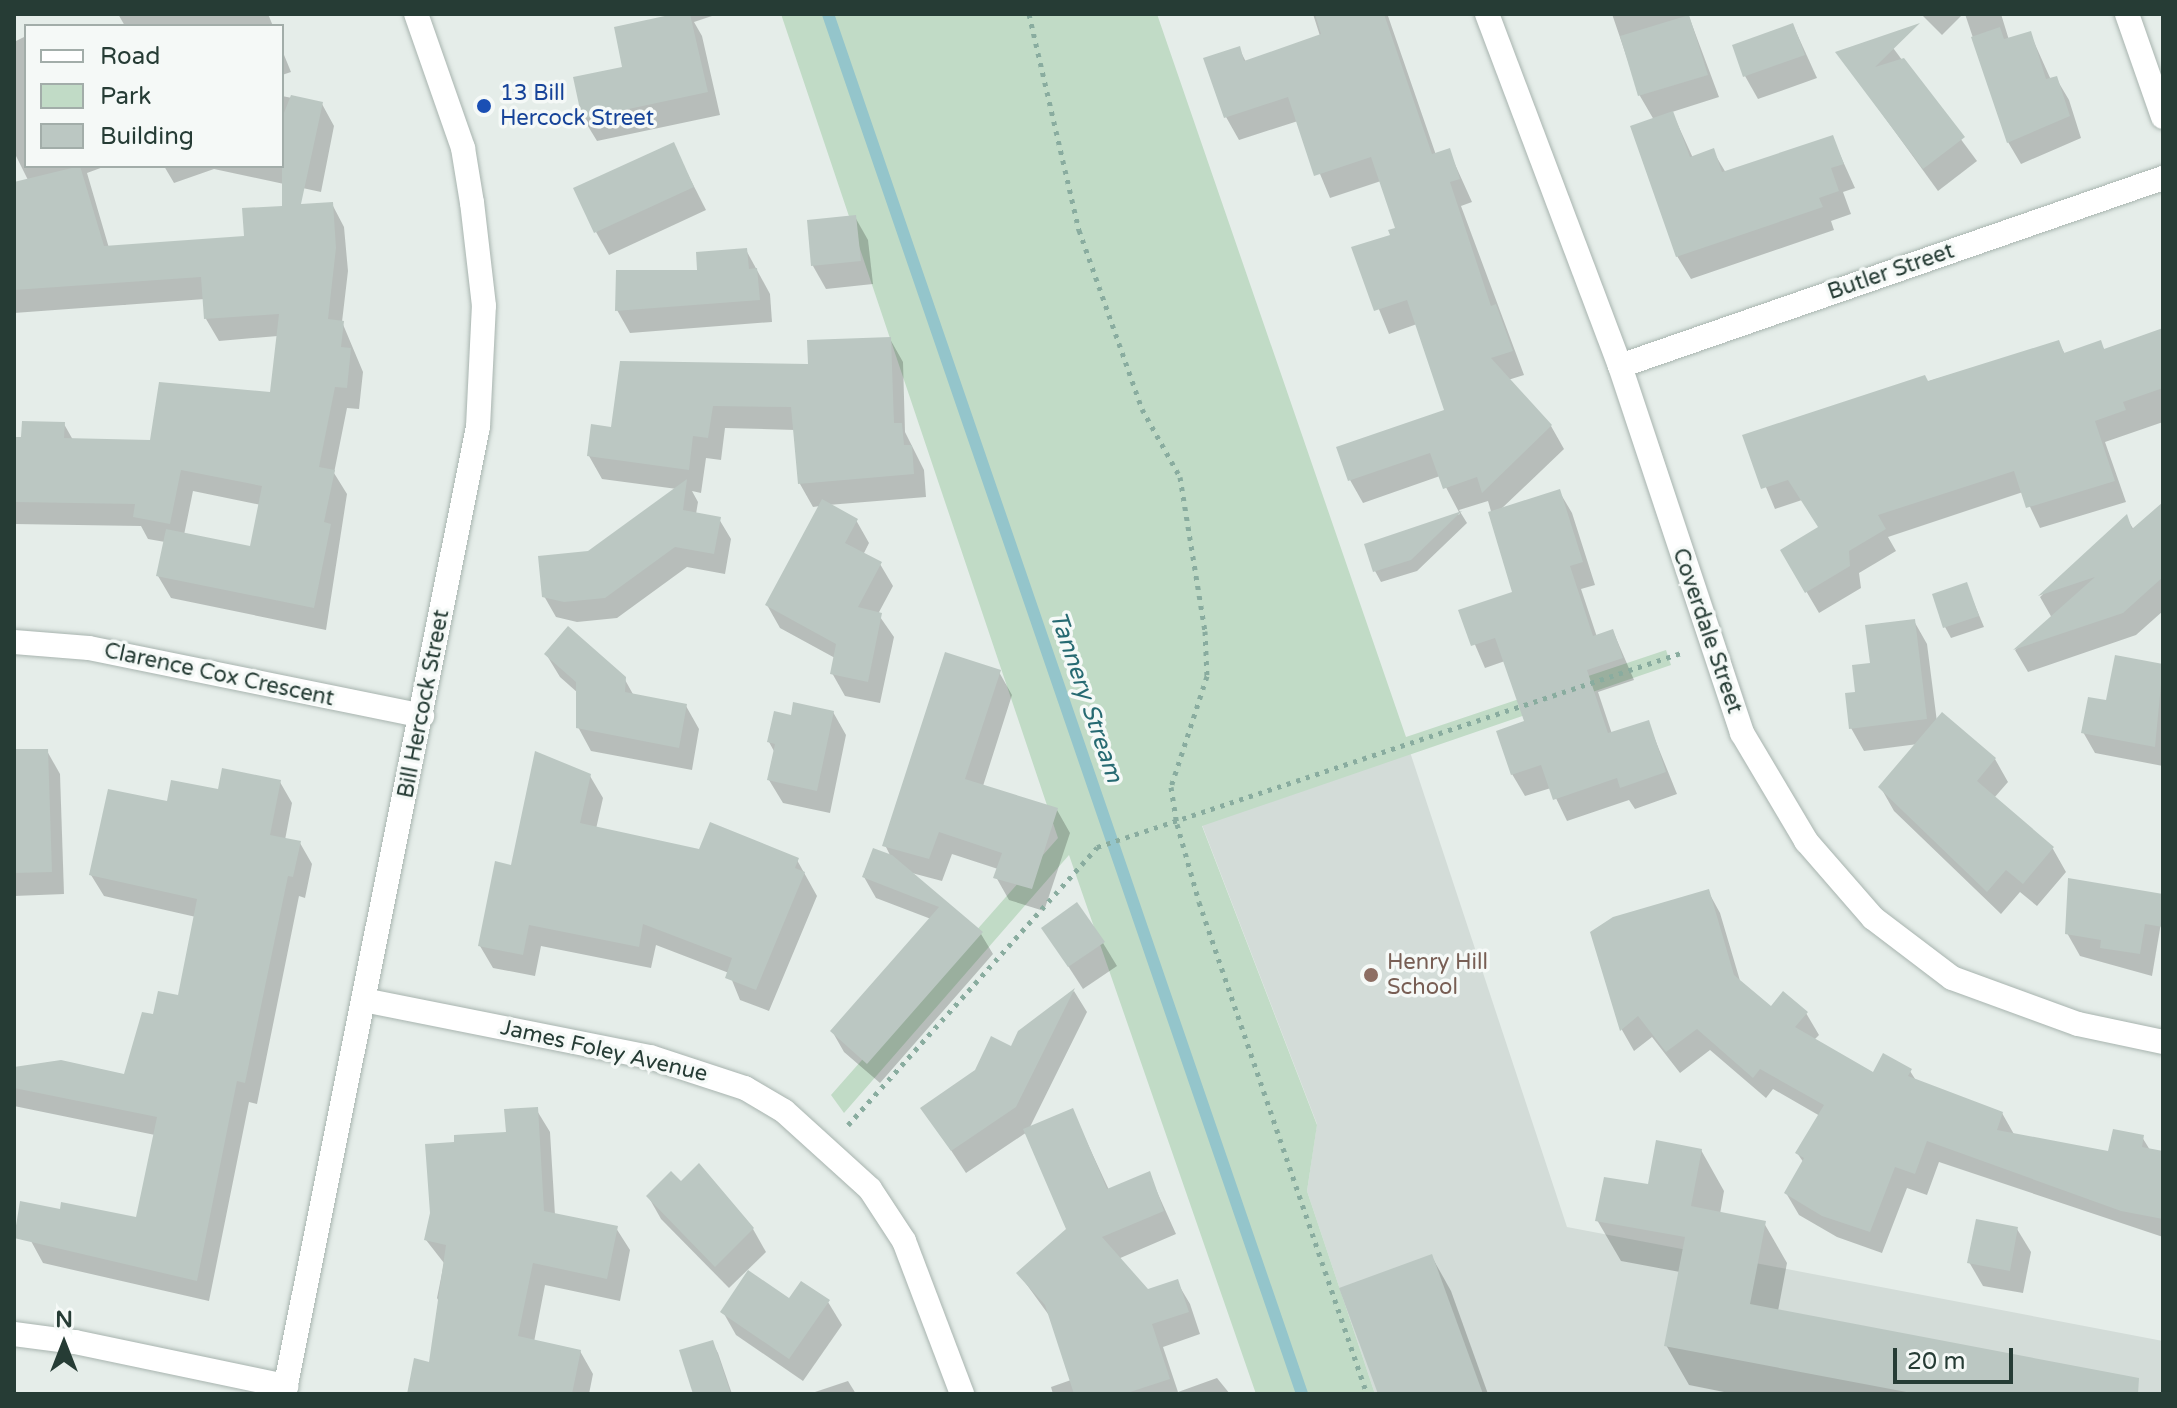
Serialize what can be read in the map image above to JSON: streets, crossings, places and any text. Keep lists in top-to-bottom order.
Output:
{
  "streets": {
    "street": [
      "Butler Street",
      "Coverdale Street",
      "Clarence Cox Crescent",
      "Bill Hercock Street",
      "James Foley Avenue"
    ]
  },
  "crossings": [
    ["Butler Street", "Coverdale Street"],
    ["Clarence Cox Crescent", "Bill Hercock Street"],
    ["Bill Hercock Street", "James Foley Avenue"]
  ],
  "water": ["Tannery Stream"],
  "places": ["13 Bill Hercock Street", "Henry Hill School"],
  "legend": ["Road", "Park", "Building"],
  "scale_bar": "20 m",
  "north": "top"
}
